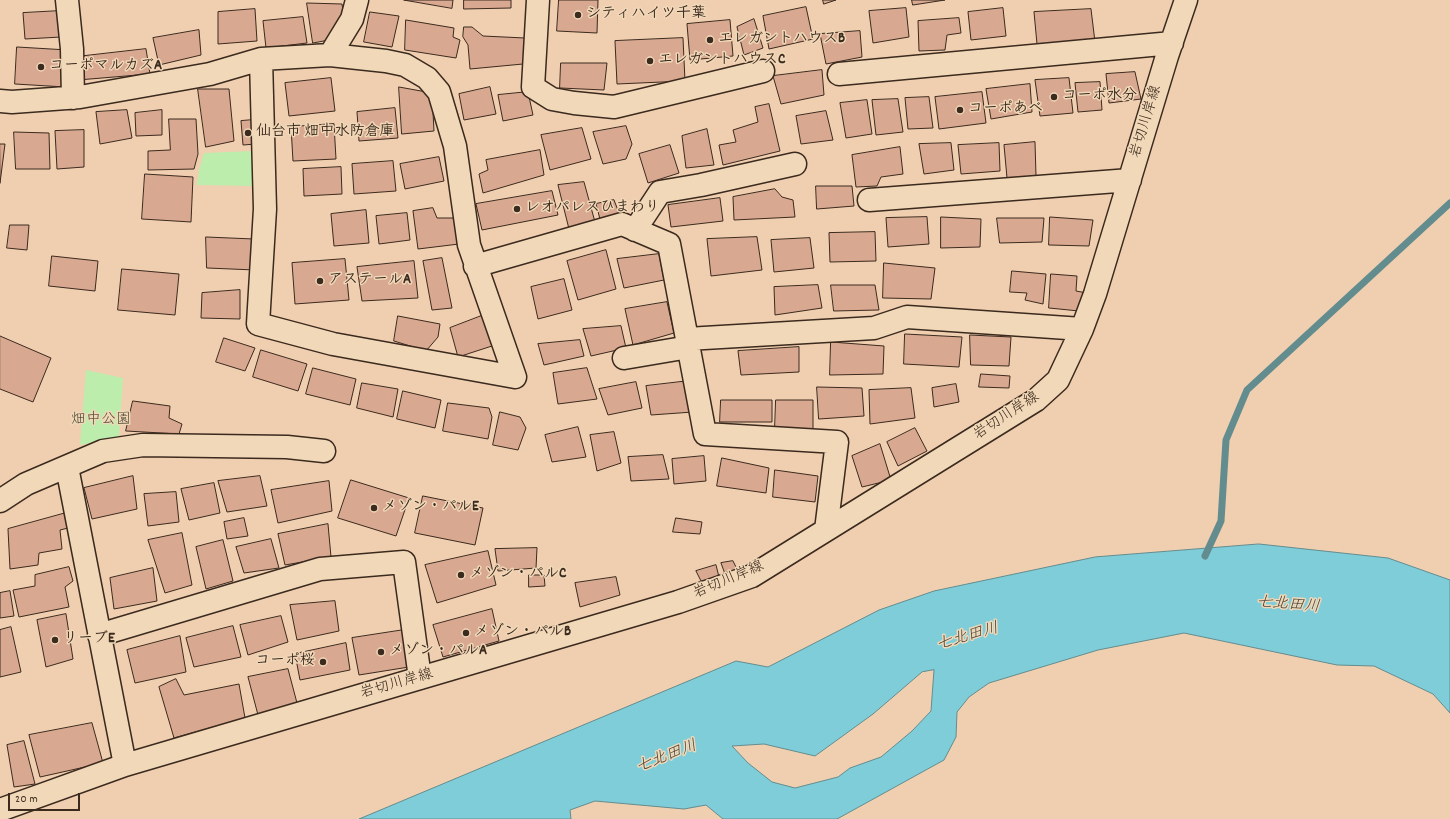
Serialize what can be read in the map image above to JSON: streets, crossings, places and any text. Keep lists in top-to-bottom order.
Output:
{
  "streets": {
    "street": ["岩切川岸線"]
  },
  "water": ["七北田川"],
  "parks": ["畑中公園"],
  "places": [
    "シティハイツ千葉",
    "エレガントハウスB",
    "エレガントハウスC",
    "コーポマルカズA",
    "コーポ水分",
    "コーポあべ",
    "仙台市 畑中水防倉庫",
    "レオパレスひまわり",
    "アステールA",
    "メゾン・パルE",
    "メゾン・パルC",
    "メゾン・パルB",
    "リーブE",
    "メゾン・パルA",
    "コーポ桜"
  ],
  "scale_bar": "20 m"
}
